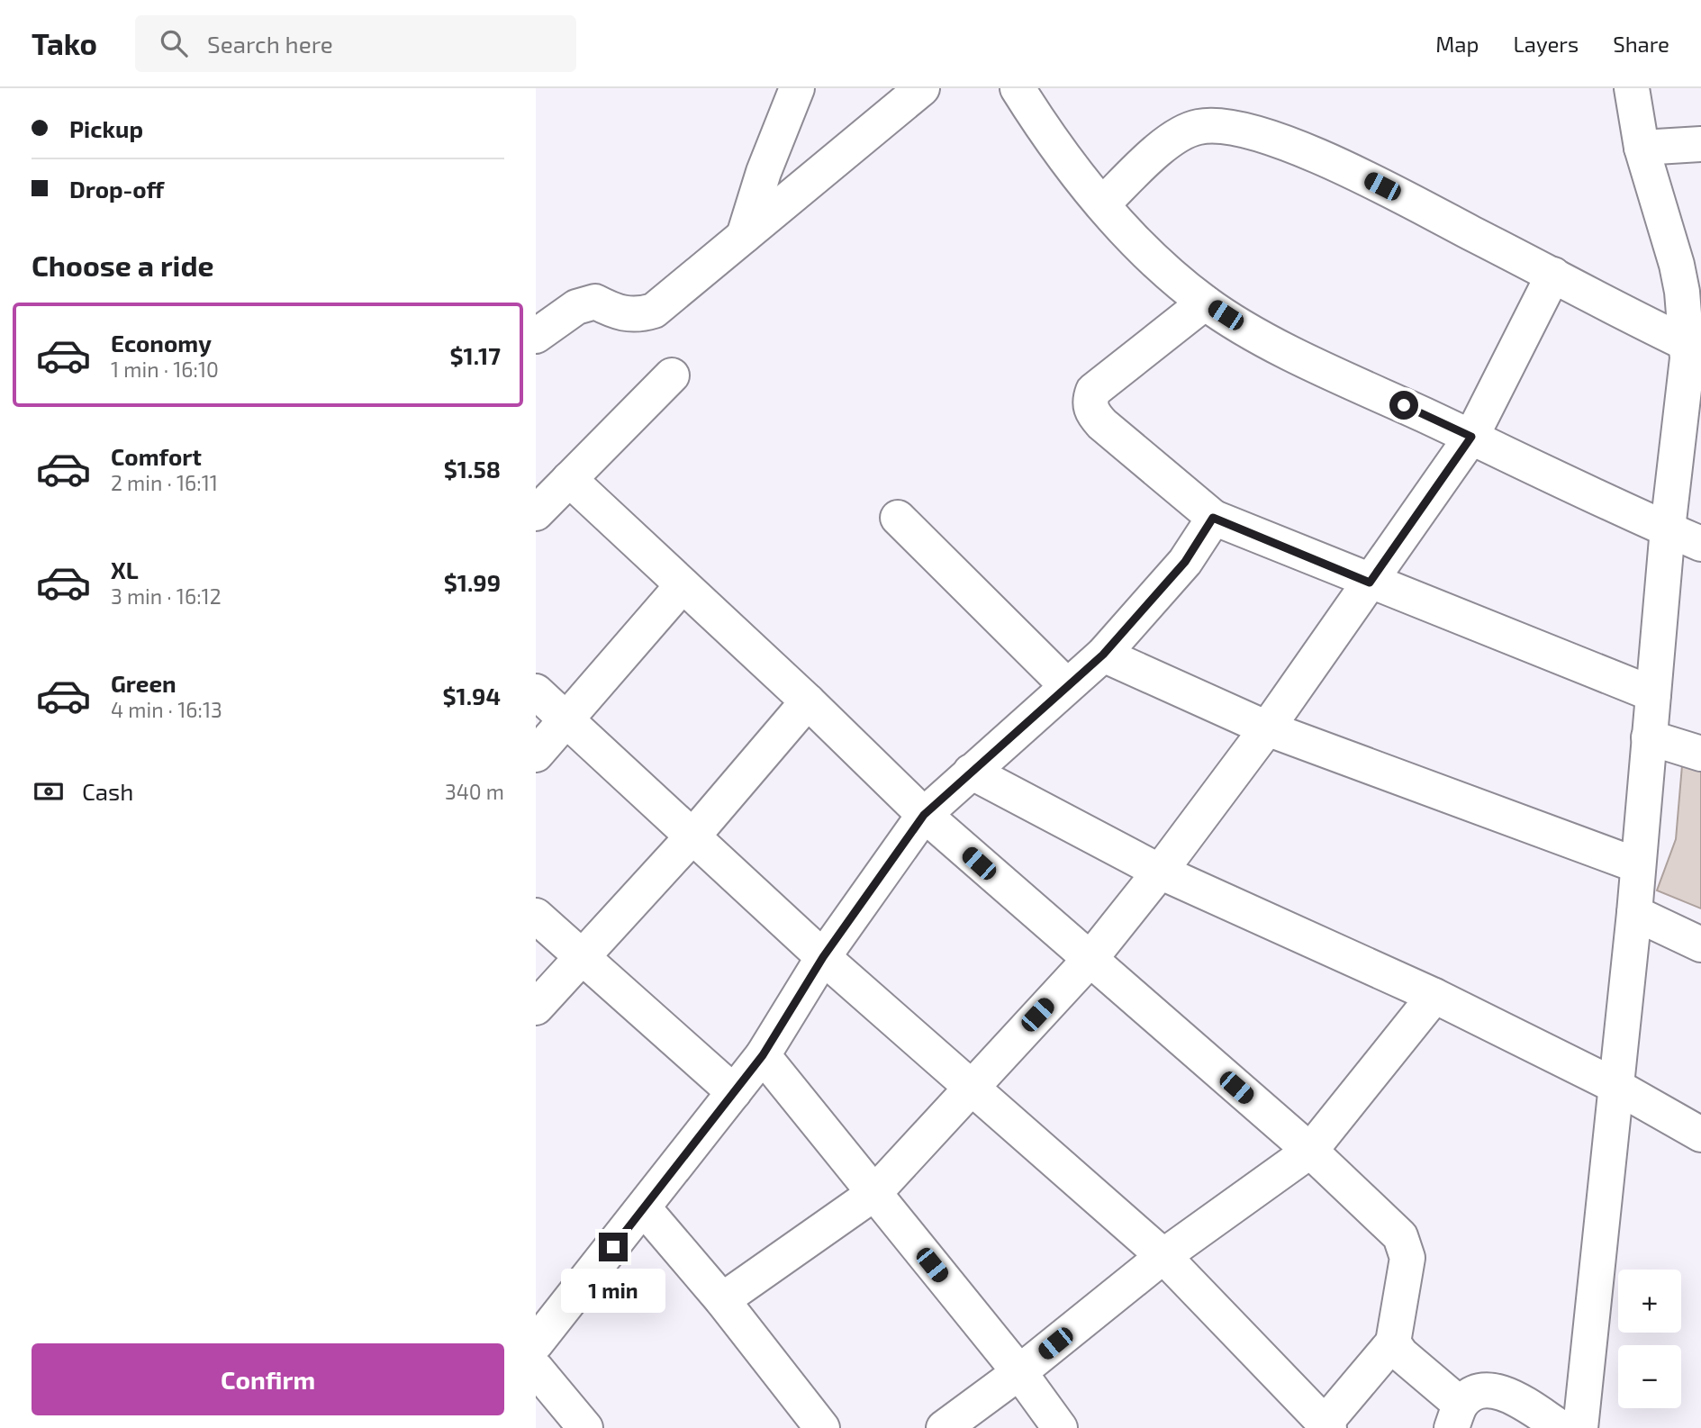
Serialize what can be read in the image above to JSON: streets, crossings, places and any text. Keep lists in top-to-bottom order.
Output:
{
  "page": {
    "header": "Tako",
    "search": "Search here",
    "nav": ["Map", "Layers", "Share"],
    "banner": ["Pickup", "Drop-off"],
    "heading": "Choose a ride",
    "list": [
      {
        "name": "Economy",
        "note": "1 min · 16:10",
        "value": "$1.17"
      },
      {
        "name": "Comfort",
        "note": "2 min · 16:11",
        "value": "$1.58"
      },
      {
        "name": "XL",
        "note": "3 min · 16:12",
        "value": "$1.99"
      },
      {
        "name": "Green",
        "note": "4 min · 16:13",
        "value": "$1.94"
      }
    ],
    "pay": ["Cash", "340 m"],
    "bubble": "1 min",
    "map_buttons": ["+", "−"],
    "buttons": "Confirm"
  }
}
